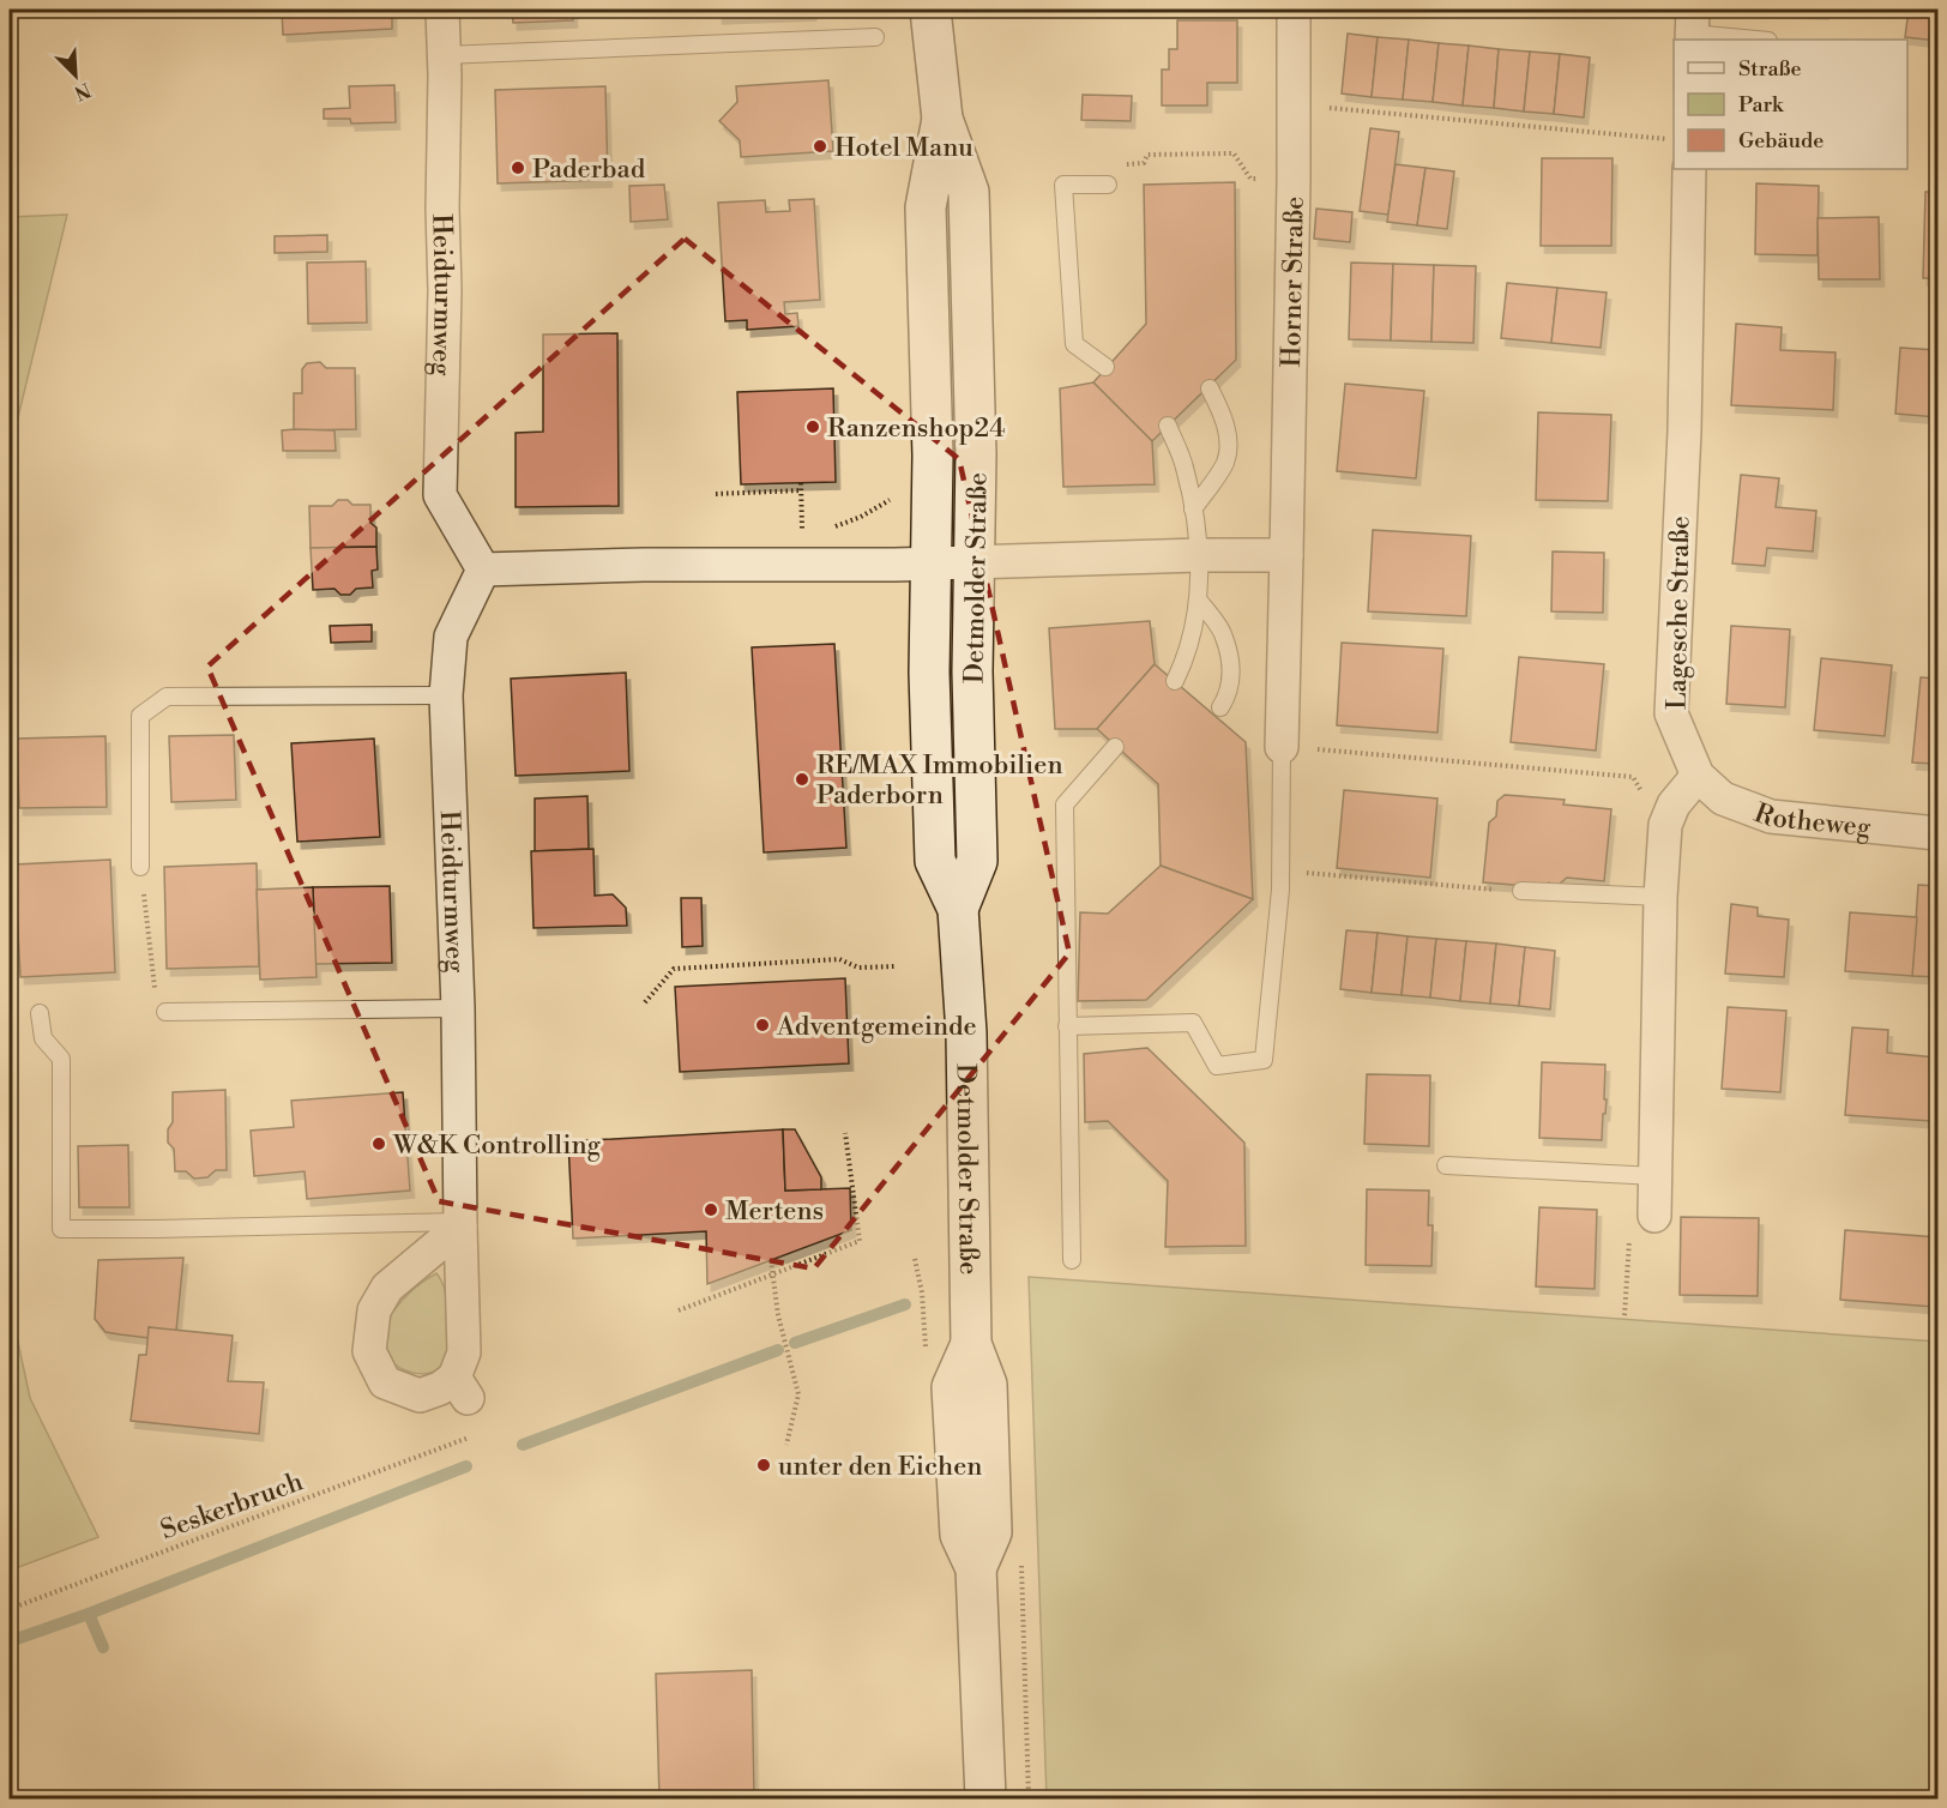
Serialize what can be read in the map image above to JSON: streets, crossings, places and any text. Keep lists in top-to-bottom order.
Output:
{
  "streets": {
    "main road": ["Detmolder Straße"],
    "street": [
      "Horner Straße",
      "Heidturmweg",
      "Lagesche Straße",
      "Rotheweg"
    ],
    "path": ["Seskerbruch"]
  },
  "crossings": [
    ["Lagesche Straße", "Rotheweg"]
  ],
  "places": [
    "Hotel Manu",
    "Paderbad",
    "Ranzenshop24",
    "RE/MAX Immobilien Paderborn",
    "Adventgemeinde",
    "W&K Controlling",
    "Mertens",
    "unter den Eichen"
  ],
  "legend": ["Straße", "Park", "Gebäude"],
  "north": "bottom right"
}
